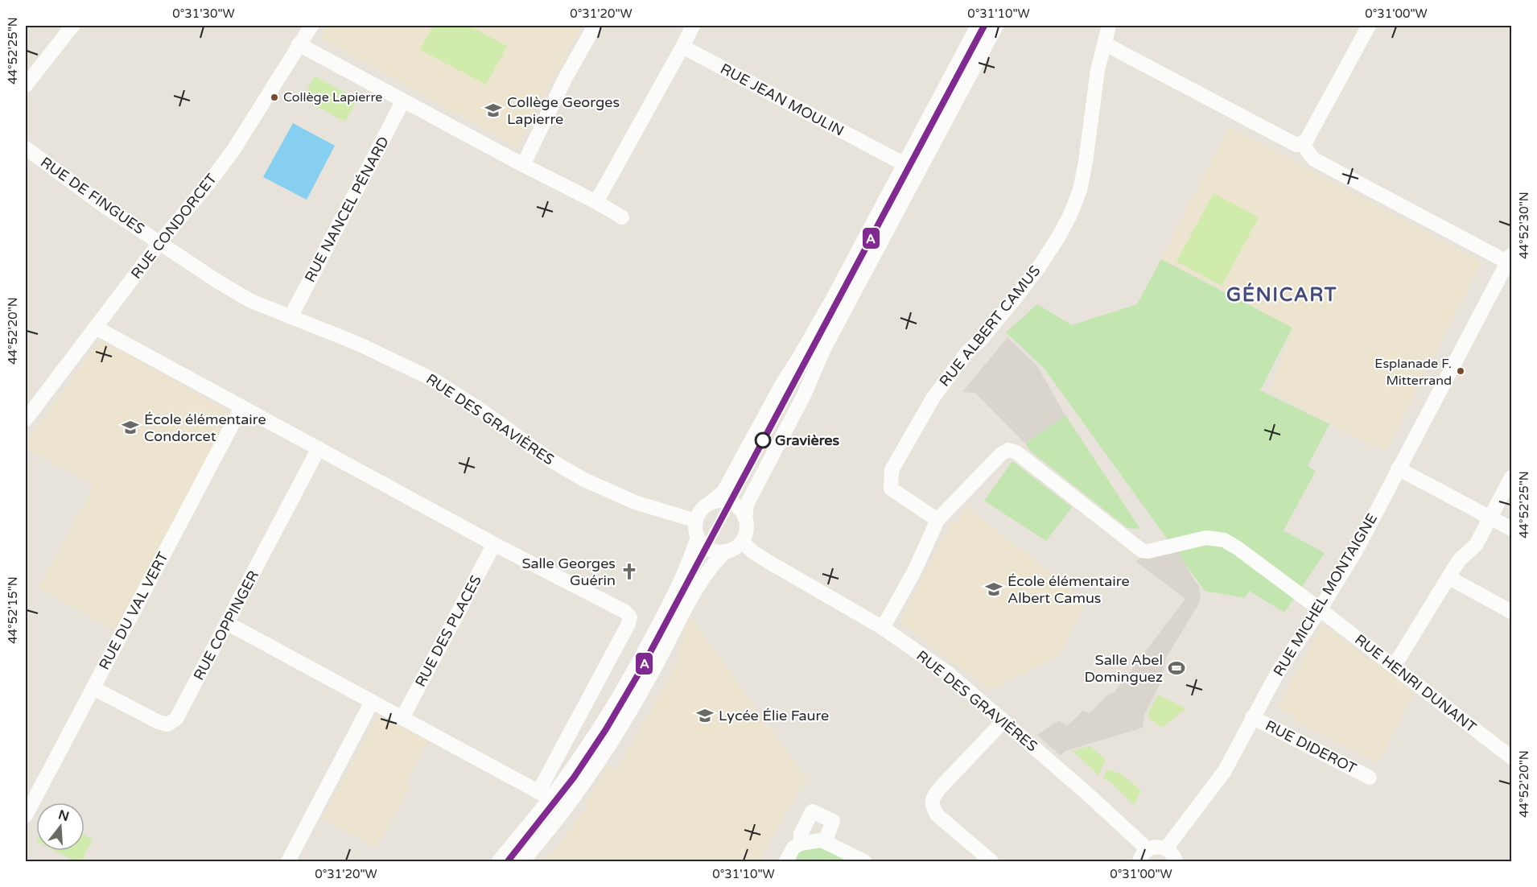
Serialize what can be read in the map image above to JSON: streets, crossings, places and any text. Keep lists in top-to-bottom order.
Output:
{
  "streets": {
    "street": [
      "RUE JEAN MOULIN",
      "RUE DE FINGUES",
      "RUE NANCEL PÉNARD",
      "RUE CONDORCET",
      "RUE ALBERT CAMUS",
      "RUE DES GRAVIÈRES",
      "RUE MICHEL MONTAIGNE",
      "RUE DU VAL VERT",
      "RUE COPPINGER",
      "RUE DES PLACES",
      "RUE HENRI DUNANT",
      "RUE DIDEROT"
    ]
  },
  "crossings": [
    ["RUE DE FINGUES", "RUE CONDORCET"],
    ["RUE DE FINGUES", "RUE DES GRAVIÈRES"],
    ["RUE NANCEL PÉNARD", "RUE DES GRAVIÈRES"],
    ["RUE CONDORCET", "RUE DES GRAVIÈRES"],
    ["RUE ALBERT CAMUS", "RUE HENRI DUNANT"],
    ["RUE MICHEL MONTAIGNE", "RUE HENRI DUNANT"],
    ["RUE MICHEL MONTAIGNE", "RUE DIDEROT"],
    ["RUE DU VAL VERT", "RUE COPPINGER"]
  ],
  "districts": ["GÉNICART"],
  "places": {
    "other": ["Collège Lapierre", "Esplanade F. Mitterrand", "Gravières"],
    "school or university": [
      "Collège Georges Lapierre",
      "École élémentaire Condorcet",
      "École élémentaire Albert Camus",
      "Lycée Élie Faure"
    ],
    "church": ["Salle Georges Guérin"],
    "sports": ["Salle Abel Dominguez"]
  },
  "lines": ["transit line A"],
  "north": "top",
  "coordinates": [
    "0°31'30\"W",
    "0°31'20\"W",
    "0°31'10\"W",
    "0°31'00\"W",
    "44°52'25\"N",
    "44°52'30\"N",
    "44°52'20\"N",
    "44°52'15\"N"
  ]
}
